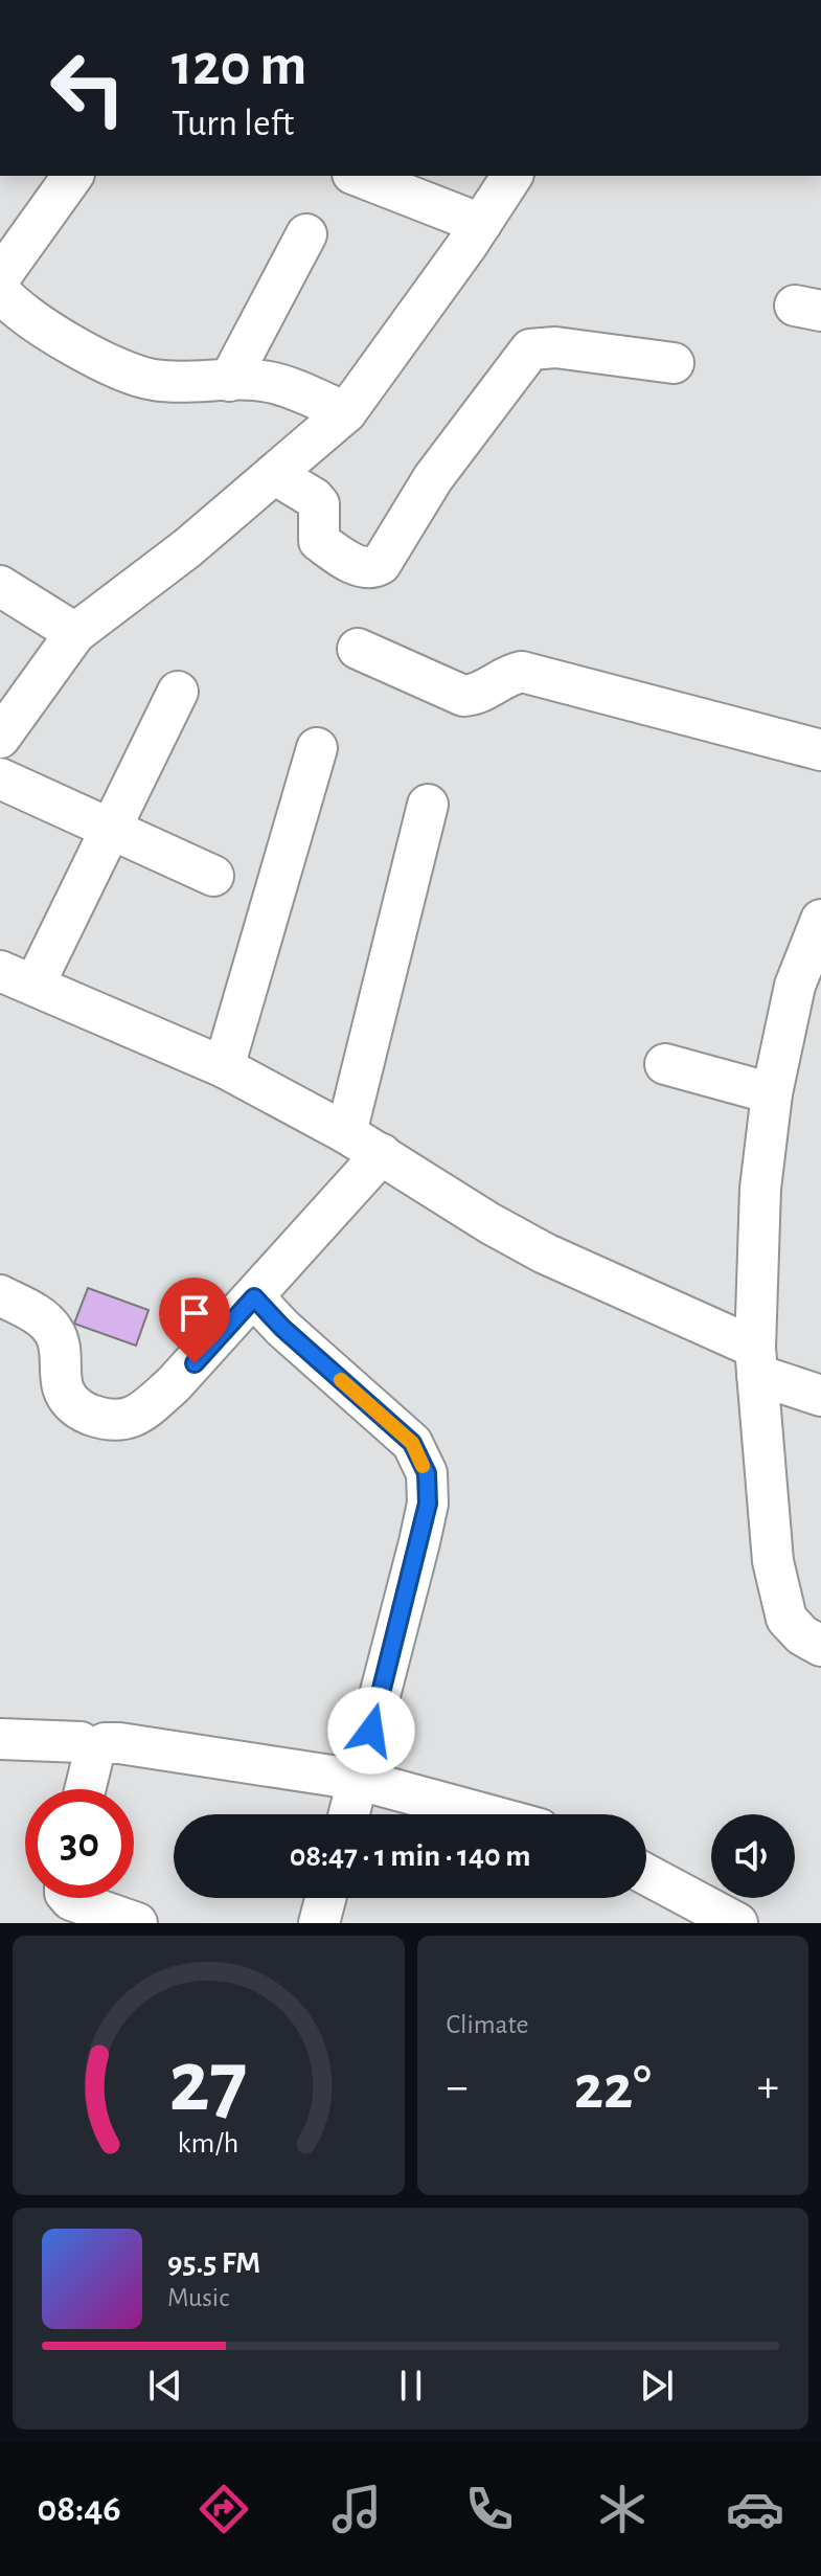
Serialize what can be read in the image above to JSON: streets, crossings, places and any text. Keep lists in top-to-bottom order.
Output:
{
  "page": {
    "turn": ["120 m", "Turn left"],
    "limit": "30",
    "trip": "08:47 · 1 min · 140 m",
    "tile": "Climate",
    "heat": ["−", "22°", "+"],
    "song": ["95.5 FM", "Music"],
    "tabs": "08:46",
    "gauge": ["27", "km/h"]
  }
}
